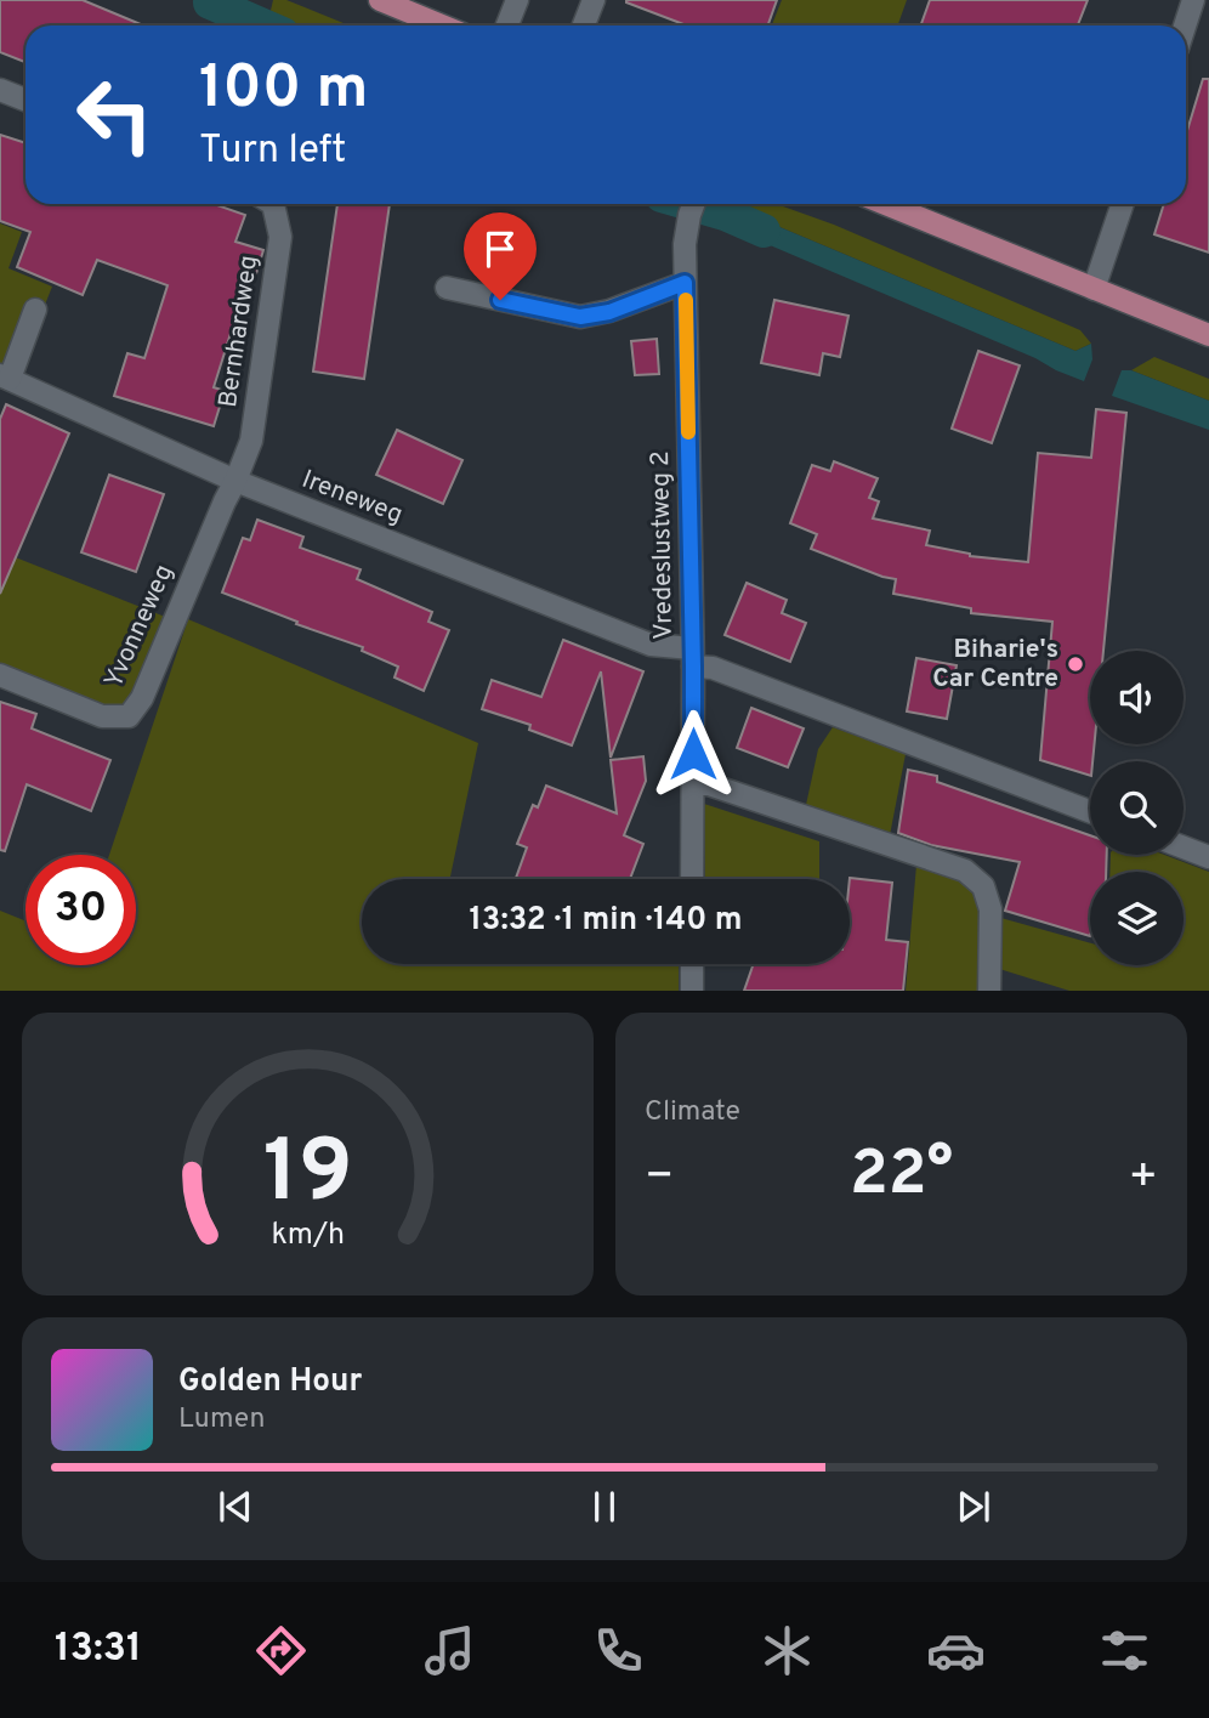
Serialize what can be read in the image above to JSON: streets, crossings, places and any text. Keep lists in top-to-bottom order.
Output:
{
  "streets": {
    "street": [
      "Bernhardweg",
      "Ireneweg",
      "Vredeslustweg 2",
      "Yvonneweg"
    ]
  },
  "crossings": [
    ["Bernhardweg", "Ireneweg"],
    ["Bernhardweg", "Yvonneweg"],
    ["Ireneweg", "Vredeslustweg 2"],
    ["Ireneweg", "Yvonneweg"]
  ],
  "places": ["Biharie's Car Centre"],
  "page": {
    "turn": ["100 m", "Turn left"],
    "limit": "30",
    "trip": "13:32 · 1 min · 140 m",
    "tile": "Climate",
    "heat": ["−", "22°", "+"],
    "song": ["Golden Hour", "Lumen"],
    "tabs": "13:31",
    "gauge": ["19", "km/h"]
  }
}
